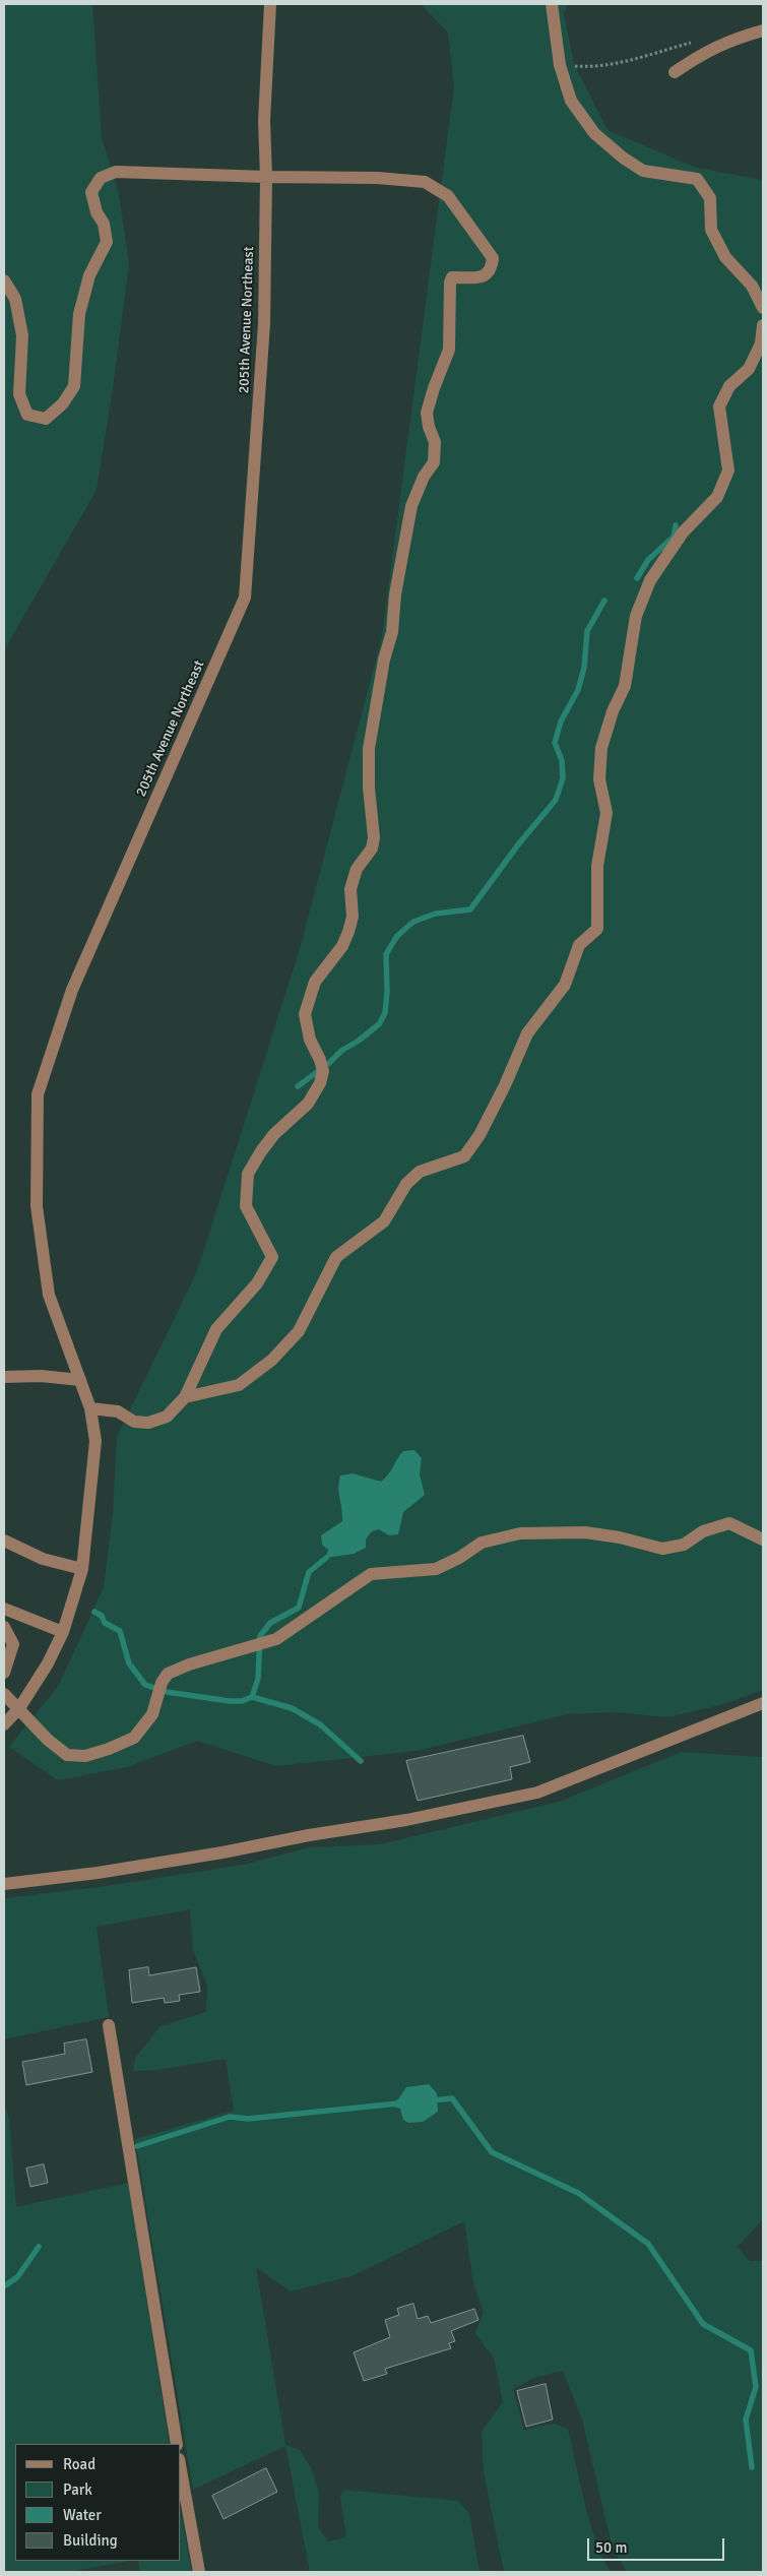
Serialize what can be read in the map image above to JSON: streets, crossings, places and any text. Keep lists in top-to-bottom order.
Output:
{
  "streets": {
    "street": ["205th Avenue Northeast"]
  },
  "legend": [
    "Road",
    "Park",
    "Water",
    "Building"
  ],
  "scale_bar": "50 m"
}
